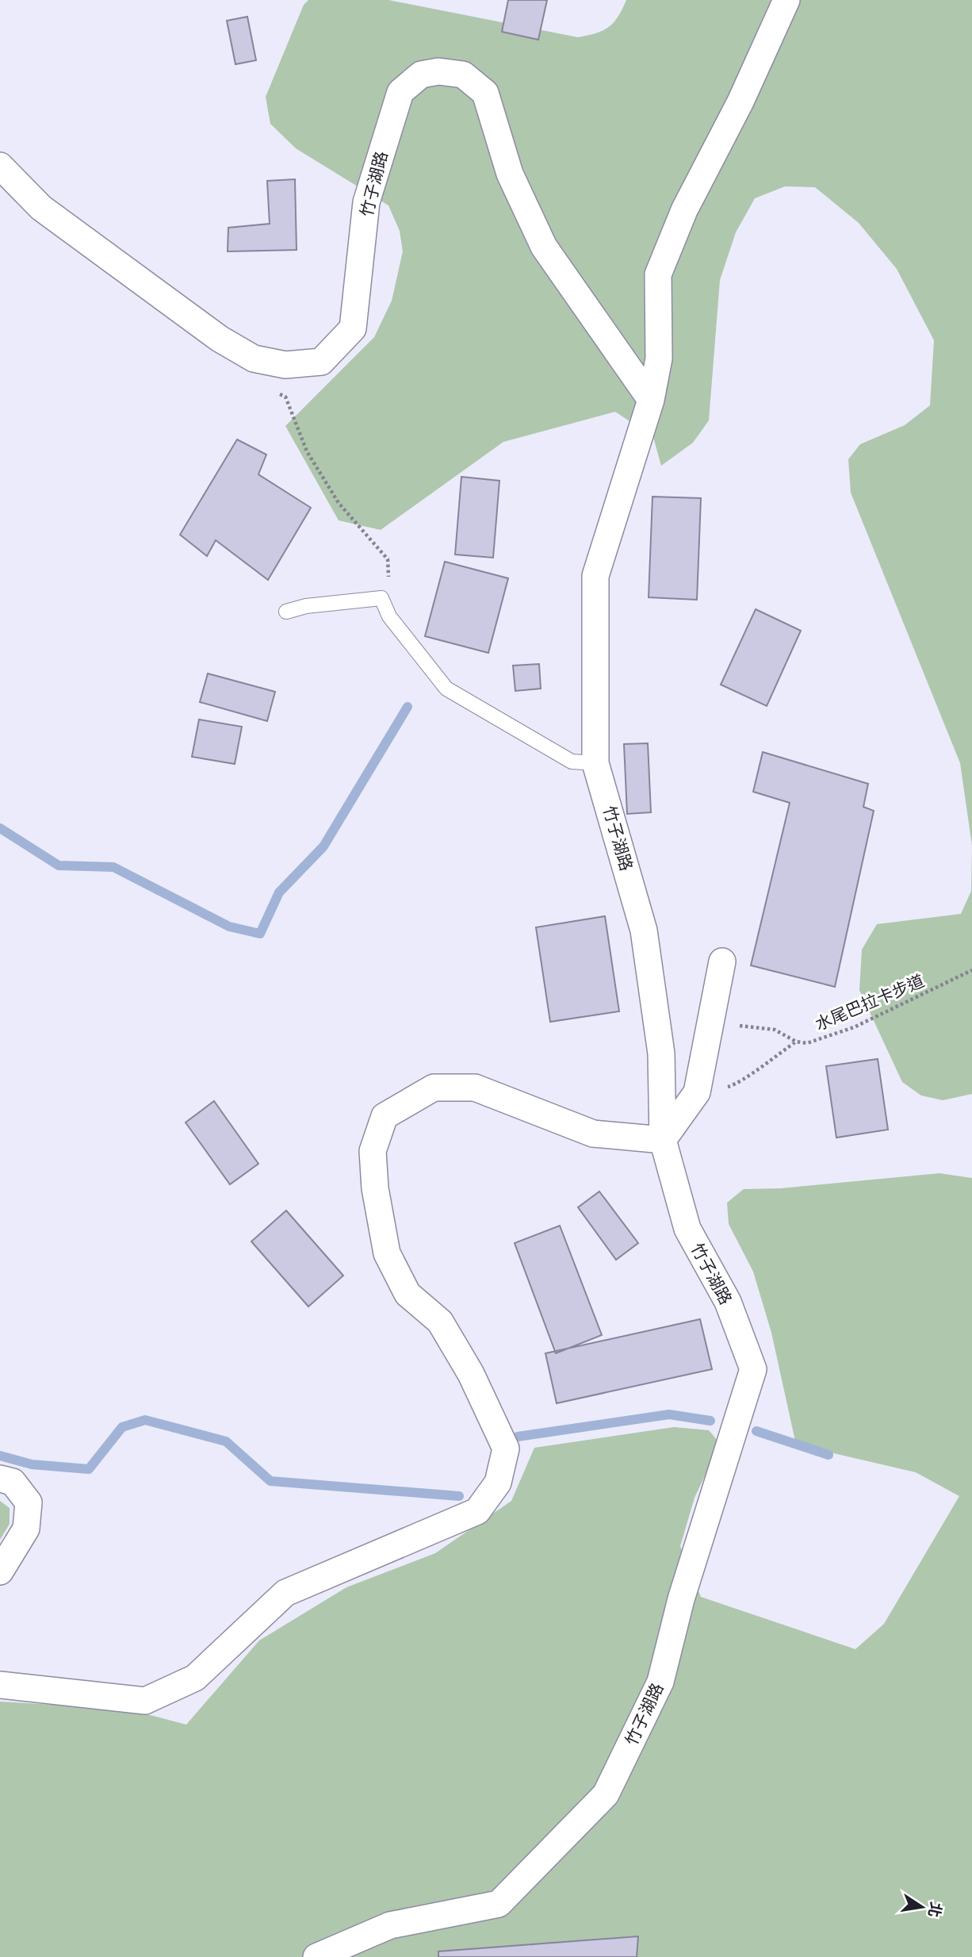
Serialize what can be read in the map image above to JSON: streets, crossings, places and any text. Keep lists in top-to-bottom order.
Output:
{
  "streets": {
    "street": ["竹子湖路"],
    "path": ["水尾巴拉卡步道"]
  },
  "north": "right"
}
